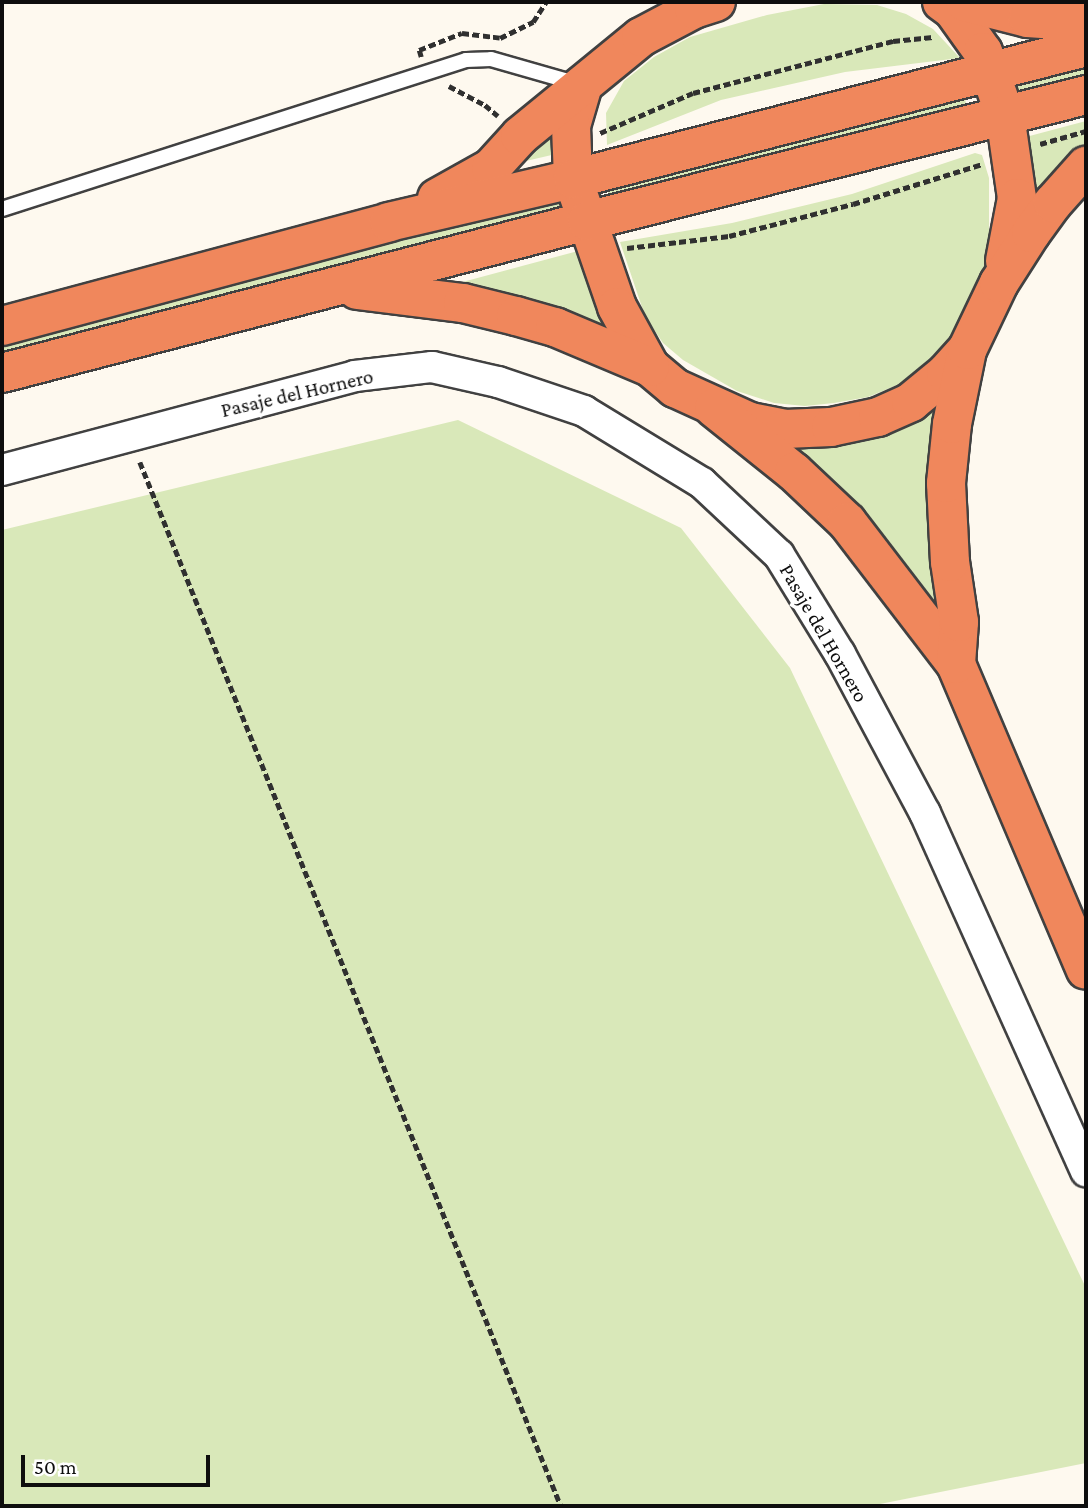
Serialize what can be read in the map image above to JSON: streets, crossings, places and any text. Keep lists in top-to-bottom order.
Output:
{
  "streets": {
    "street": ["Pasaje del Hornero"]
  },
  "scale_bar": "50 m"
}
